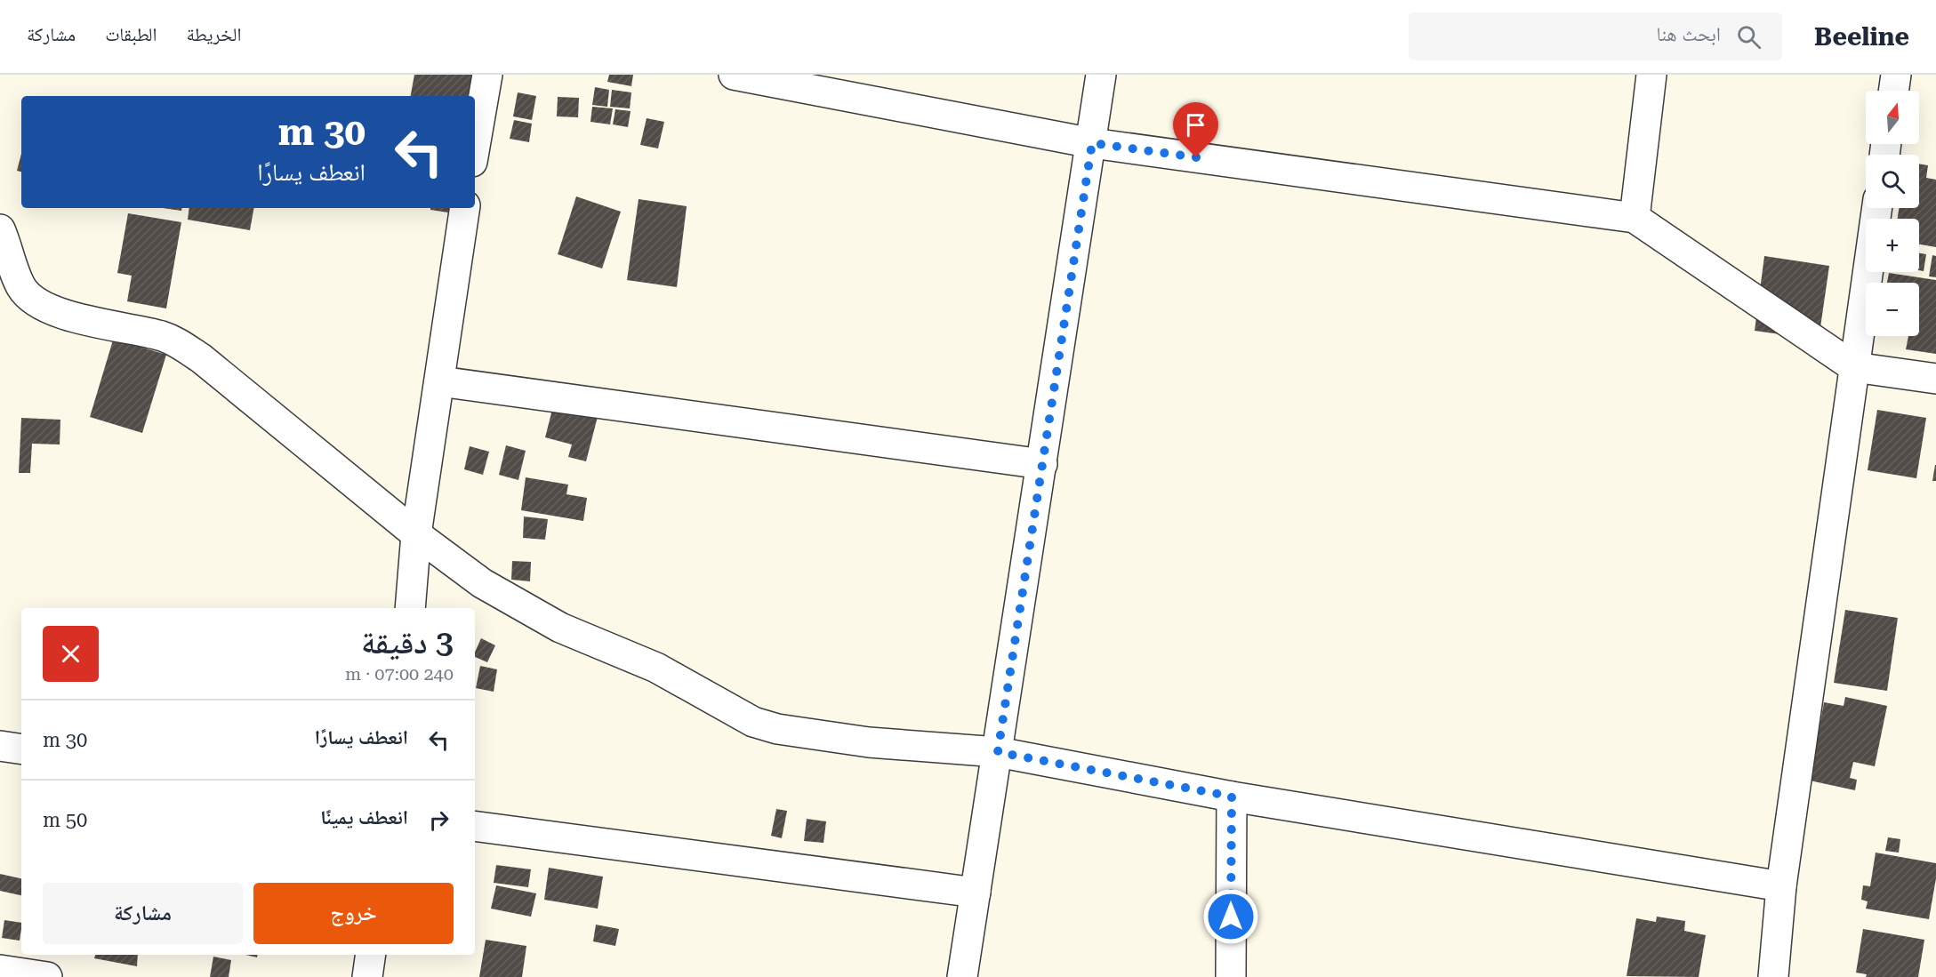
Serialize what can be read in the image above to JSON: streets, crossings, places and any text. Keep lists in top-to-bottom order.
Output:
{
  "north": "top",
  "page": {
    "header": "Beeline",
    "search": "ابحث هنا",
    "nav": ["الخريطة", "الطبقات", "مشاركة"],
    "map_buttons": ["+", "−"],
    "turn": ["30 m", "انعطف يسارًا"],
    "heading": ["3 دقيقة", "240 m · 07:00"],
    "list": [
      {
        "name": "انعطف يسارًا",
        "value": "30 m"
      },
      {
        "name": "انعطف يمينًا",
        "value": "50 m"
      }
    ],
    "buttons": ["خروج", "مشاركة"]
  }
}
